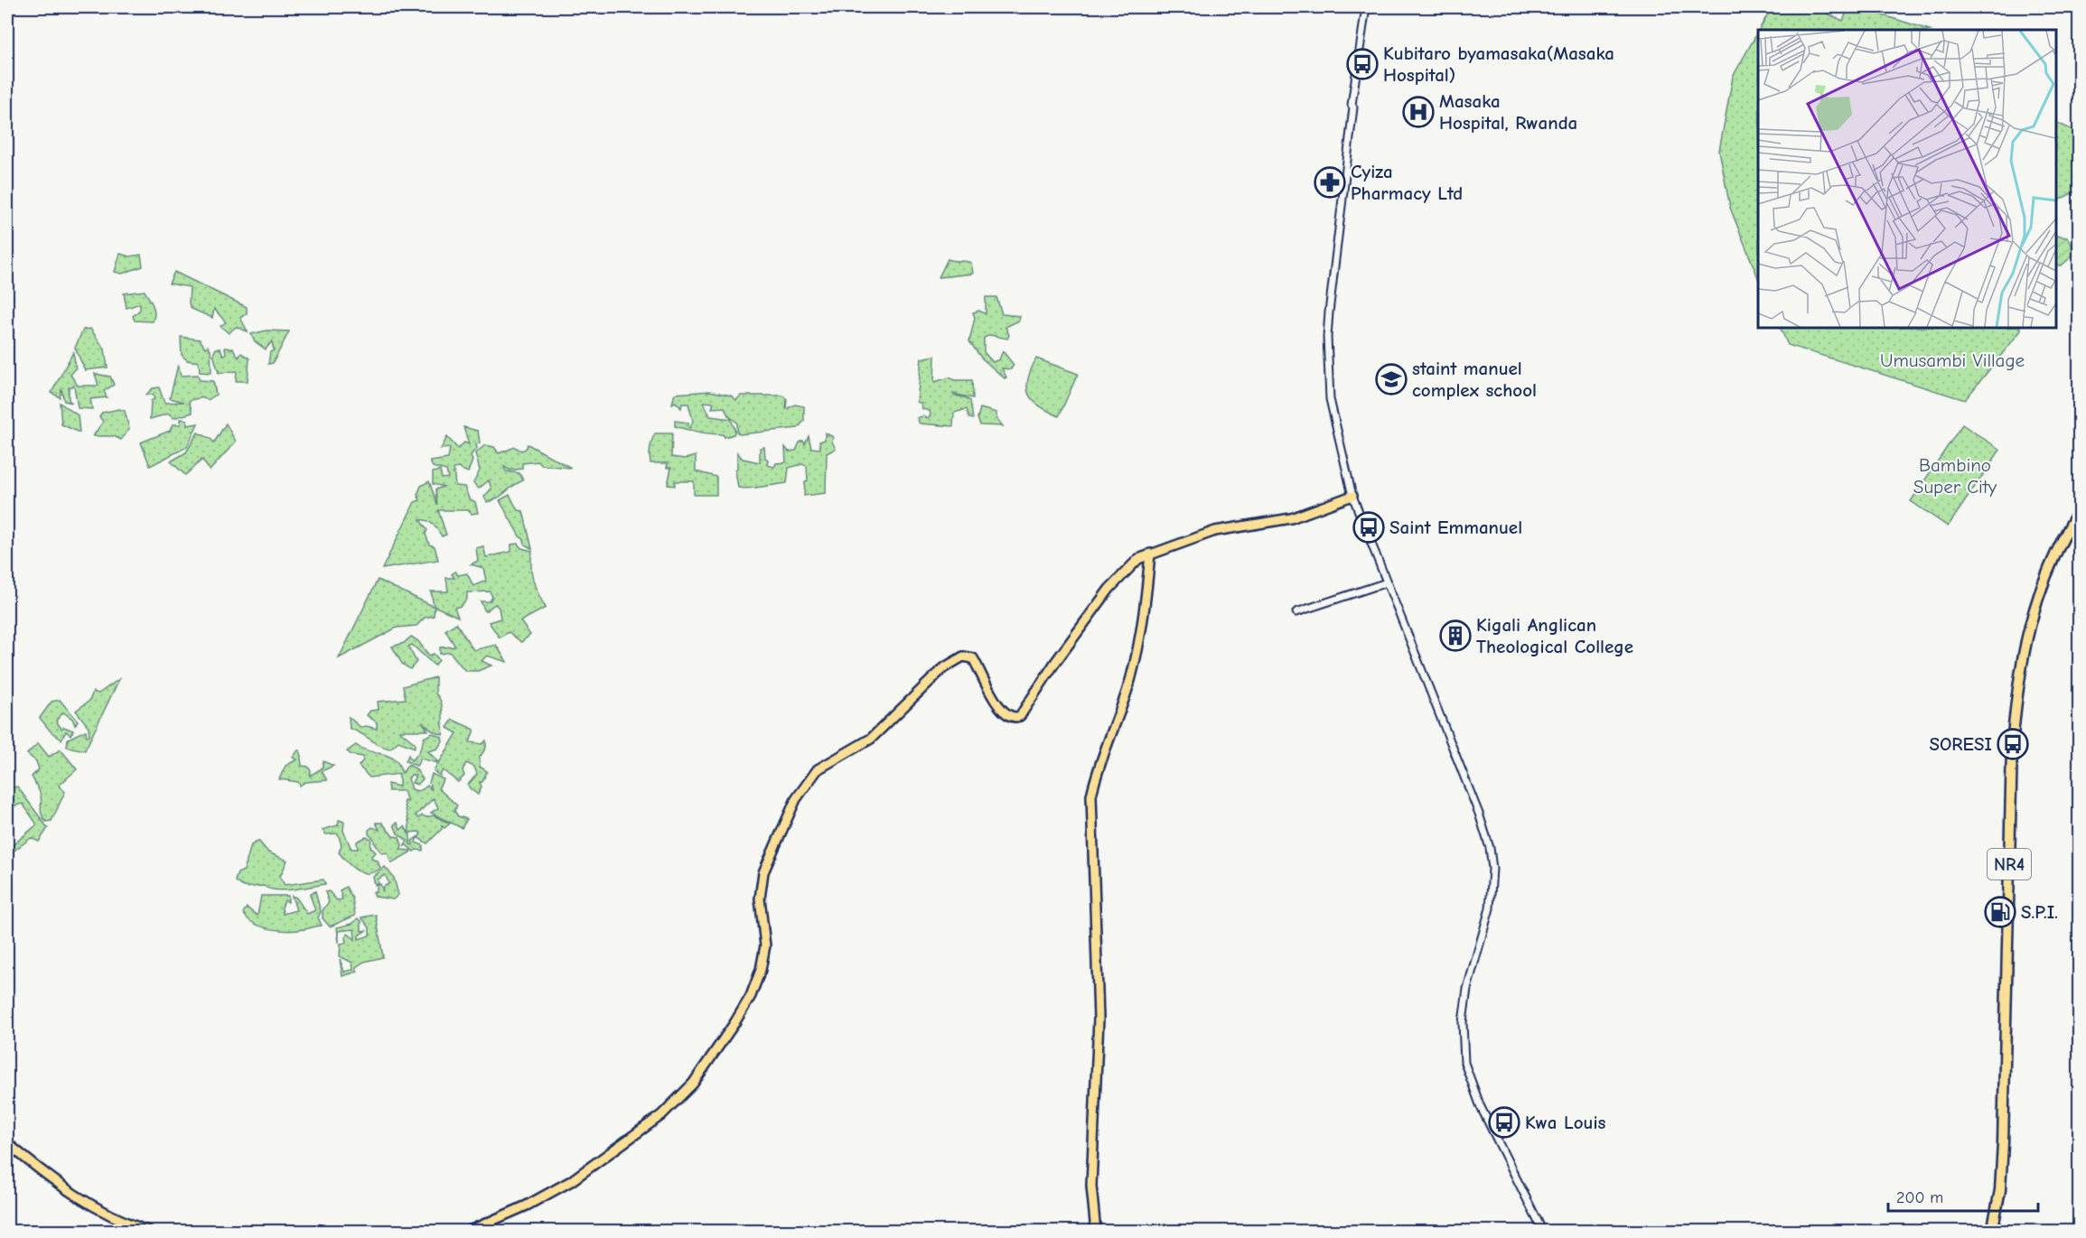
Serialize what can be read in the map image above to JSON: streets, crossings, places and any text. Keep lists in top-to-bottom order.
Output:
{
  "streets": {
    "highway": ["NR4"]
  },
  "parks": ["Umusambi Village", "Bambino Super City"],
  "places": {
    "bus stop": [
      "Kubitaro byamasaka(Masaka Hospital)",
      "Saint Emmanuel",
      "SORESI",
      "Kwa Louis"
    ],
    "hospital": ["Masaka Hospital, Rwanda"],
    "pharmacy": ["Cyiza Pharmacy Ltd"],
    "school or university": ["staint manuel complex school"],
    "building": ["Kigali Anglican Theological College"],
    "fuel station": ["S.P.I."]
  },
  "scale_bar": "200 m"
}
